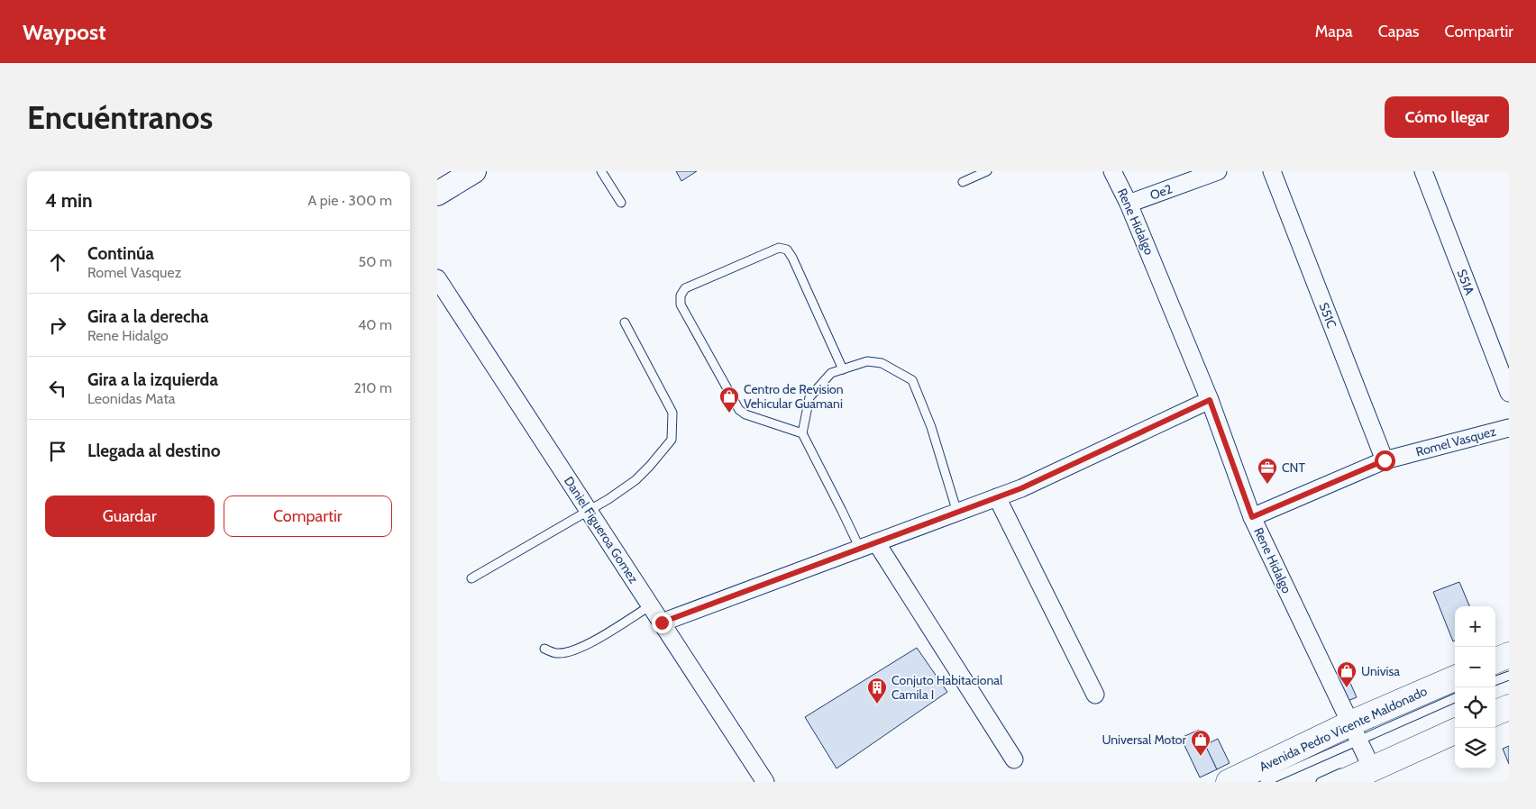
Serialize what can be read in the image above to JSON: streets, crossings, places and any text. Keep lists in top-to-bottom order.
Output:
{
  "streets": {
    "main road": ["Avenida Pedro Vicente Maldonado"],
    "street": [
      "Oe2",
      "Rene Hidalgo",
      "S51A",
      "S51C",
      "Romel Vasquez",
      "Daniel Figueroa Gomez"
    ]
  },
  "crossings": [
    ["Oe2", "Rene Hidalgo"],
    ["Rene Hidalgo", "Romel Vasquez"],
    ["Rene Hidalgo", "Avenida Pedro Vicente Maldonado"],
    ["S51C", "Romel Vasquez"]
  ],
  "places": {
    "shop": ["Centro de Revision Vehicular Guamani", "Univisa", "Universal Motor"],
    "office": ["CNT"],
    "building": ["Conjuto Habitacional Camila I"]
  },
  "page": {
    "header": "Waypost",
    "nav": ["Mapa", "Capas", "Compartir"],
    "buttons": [
      "Cómo llegar",
      ["Guardar", "Compartir"]
    ],
    "title": "Encuéntranos",
    "heading": ["4 min", "A pie · 300 m"],
    "list": [
      ["Continúa", "Romel Vasquez", "50 m"],
      ["Gira a la derecha", "Rene Hidalgo", "40 m"],
      ["Gira a la izquierda", "Leonidas Mata", "210 m"],
      "Llegada al destino"
    ],
    "map_buttons": ["+", "−"]
  }
}
